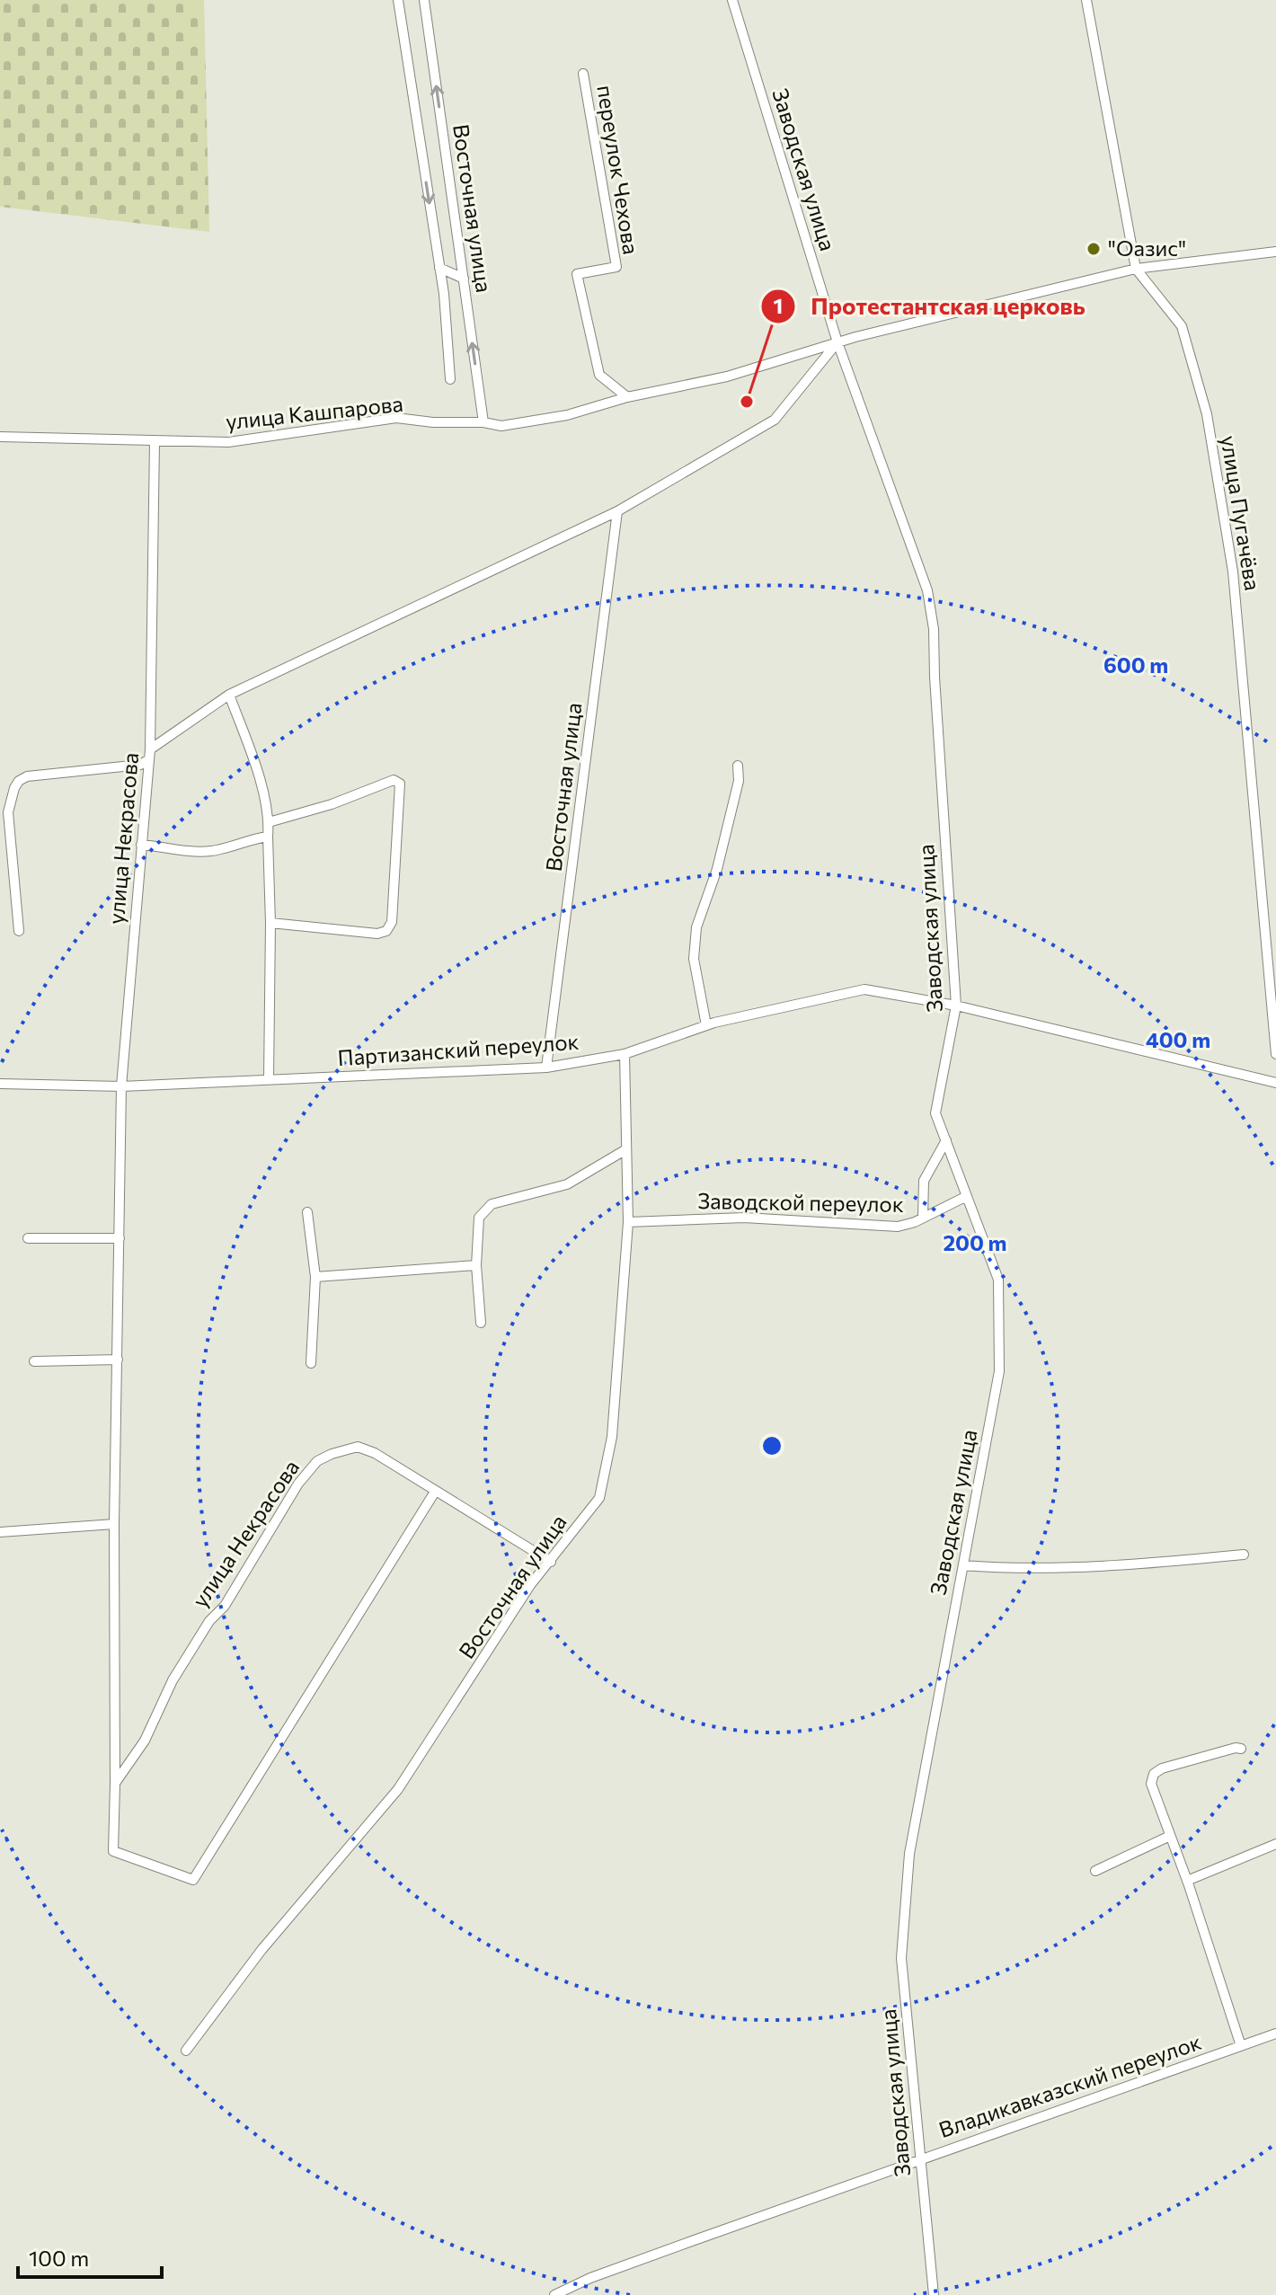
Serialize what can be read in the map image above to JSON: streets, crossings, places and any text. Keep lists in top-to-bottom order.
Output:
{
  "streets": {
    "street": [
      "переулок Чехова",
      "Заводская улица",
      "Восточная улица",
      "улица Кашпарова",
      "улица Пугачёва",
      "улица Некрасова",
      "Партизанский переулок",
      "Заводской переулок",
      "Владикавказский переулок"
    ]
  },
  "crossings": [
    ["переулок Чехова", "улица Кашпарова"],
    ["Заводская улица", "улица Кашпарова"],
    ["Заводская улица", "Партизанский переулок"],
    ["Заводская улица", "Заводской переулок"],
    ["Заводская улица", "Владикавказский переулок"],
    ["Восточная улица", "улица Кашпарова"],
    ["Восточная улица", "улица Некрасова"],
    ["Восточная улица", "Партизанский переулок"],
    ["Восточная улица", "Заводской переулок"],
    ["улица Кашпарова", "улица Пугачёва"],
    ["улица Кашпарова", "улица Некрасова"],
    ["улица Некрасова", "Партизанский переулок"]
  ],
  "places": ["\"Оазис\"", "Протестантская церковь"],
  "scale_bar": "100 m",
  "rings": ["600 m", "400 m", "200 m"]
}
